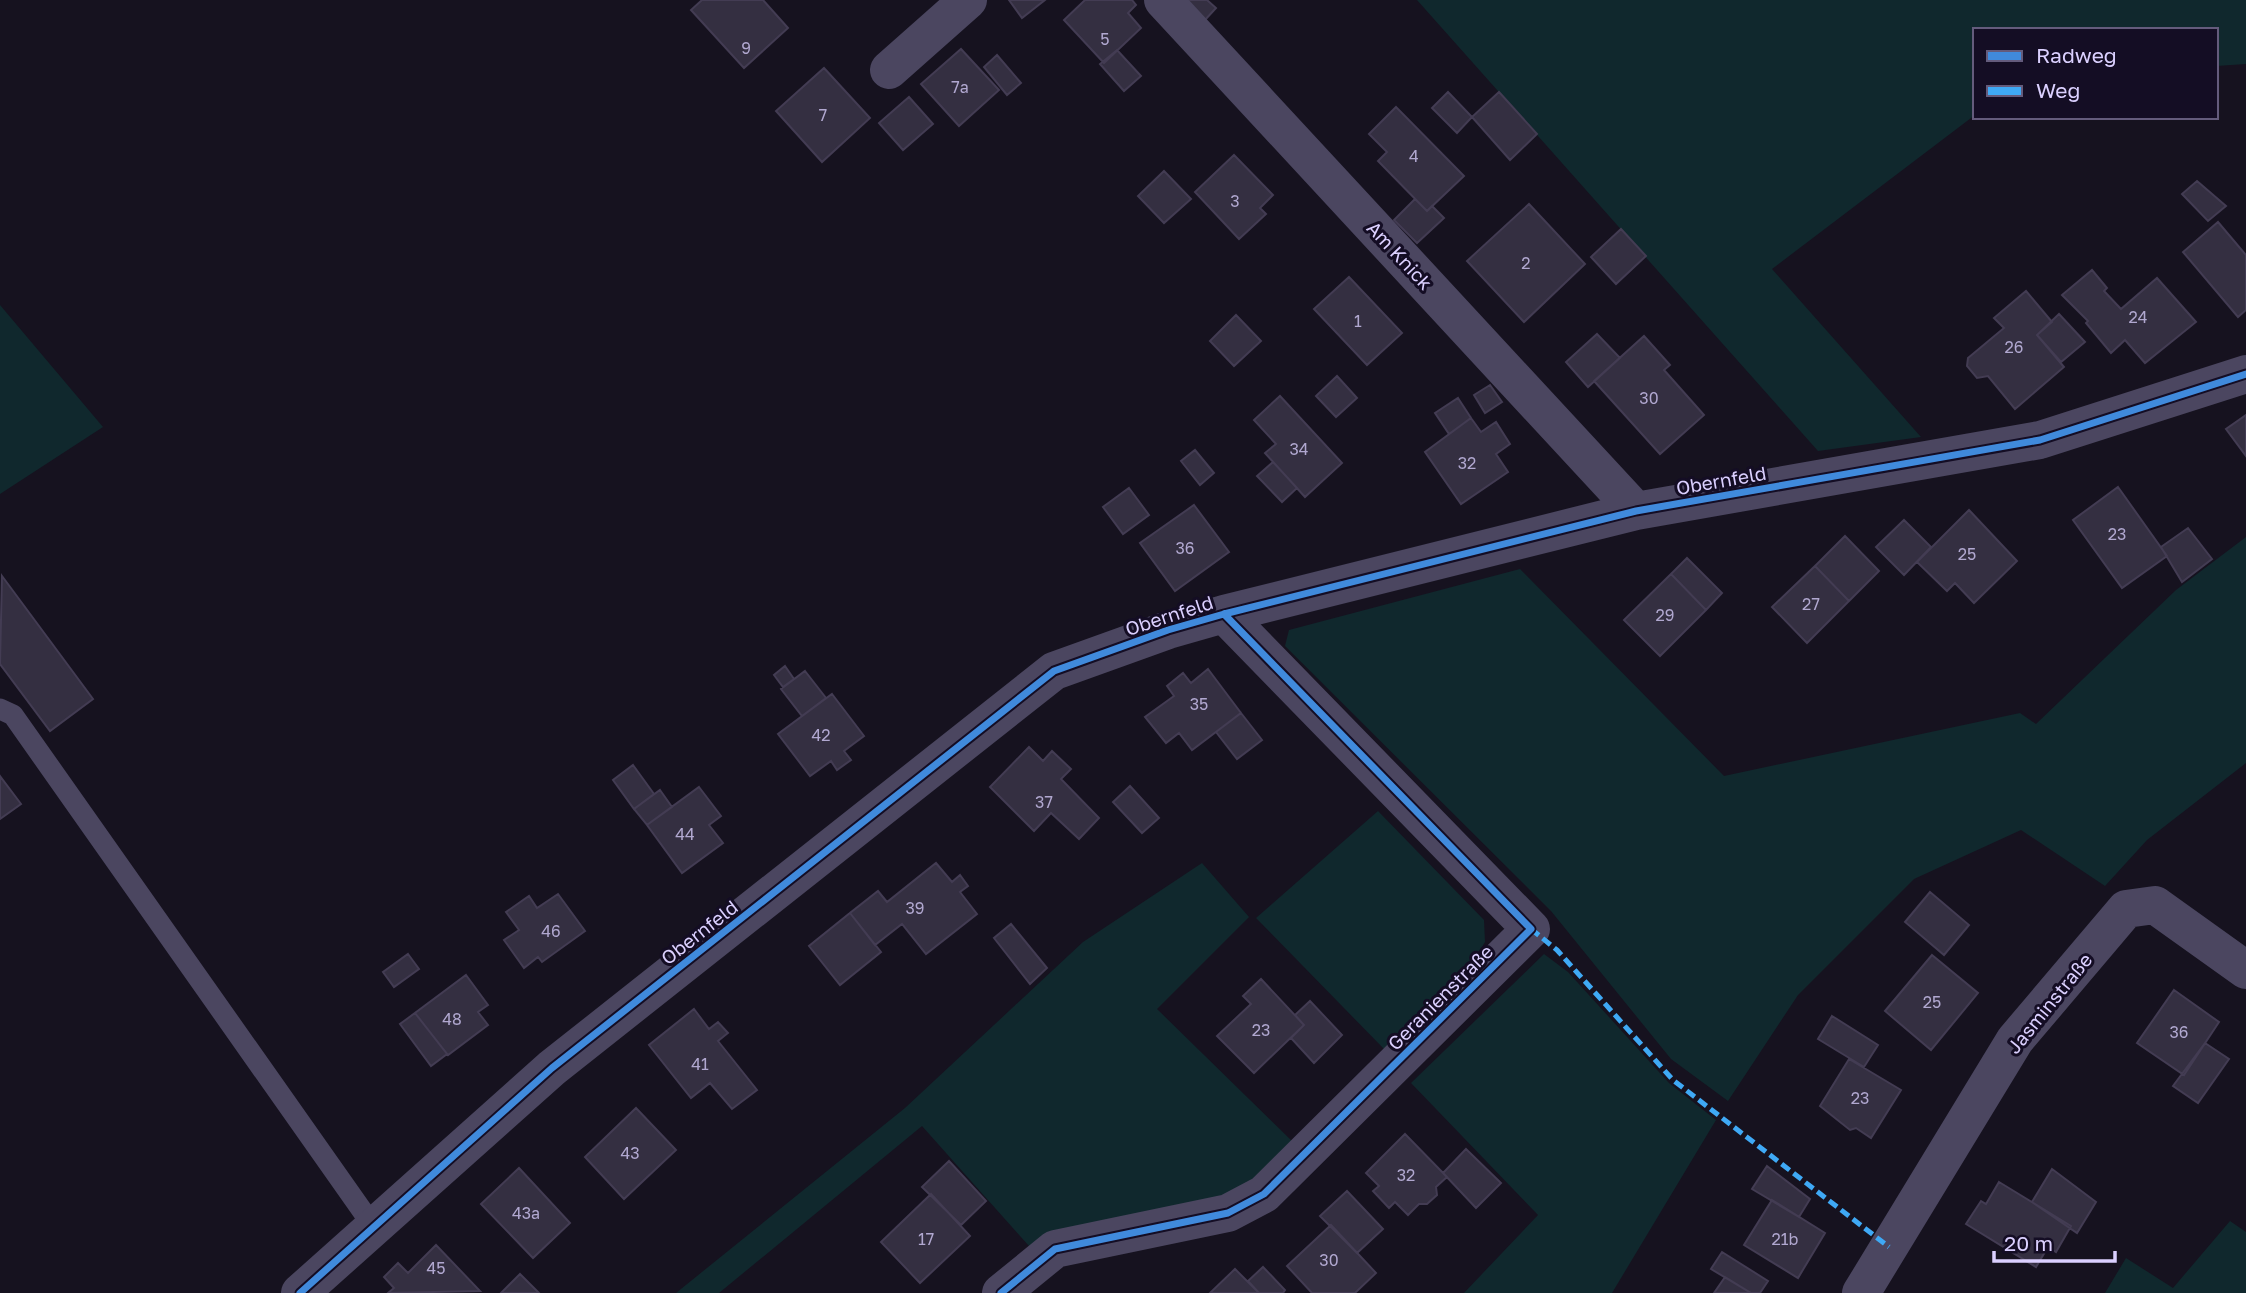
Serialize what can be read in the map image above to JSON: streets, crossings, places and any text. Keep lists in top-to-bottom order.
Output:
{
  "streets": {
    "street": [
      "Am Knick",
      "Obernfeld",
      "Geranienstraße",
      "Jasminstraße"
    ]
  },
  "crossings": [
    ["Am Knick", "Obernfeld"],
    ["Obernfeld", "Geranienstraße"]
  ],
  "house_numbers": [
    "5",
    "9",
    "7a",
    "7",
    "4",
    "3",
    "2",
    "24",
    "1",
    "26",
    "30",
    "34",
    "32",
    "23",
    "36",
    "25",
    "27",
    "29",
    "35",
    "42",
    "37",
    "44",
    "39",
    "46",
    "25",
    "48",
    "23",
    "36",
    "41",
    "23",
    "43",
    "32",
    "43a",
    "17",
    "21b",
    "30",
    "45"
  ],
  "legend": ["Radweg", "Weg"],
  "scale_bar": "20 m"
}
